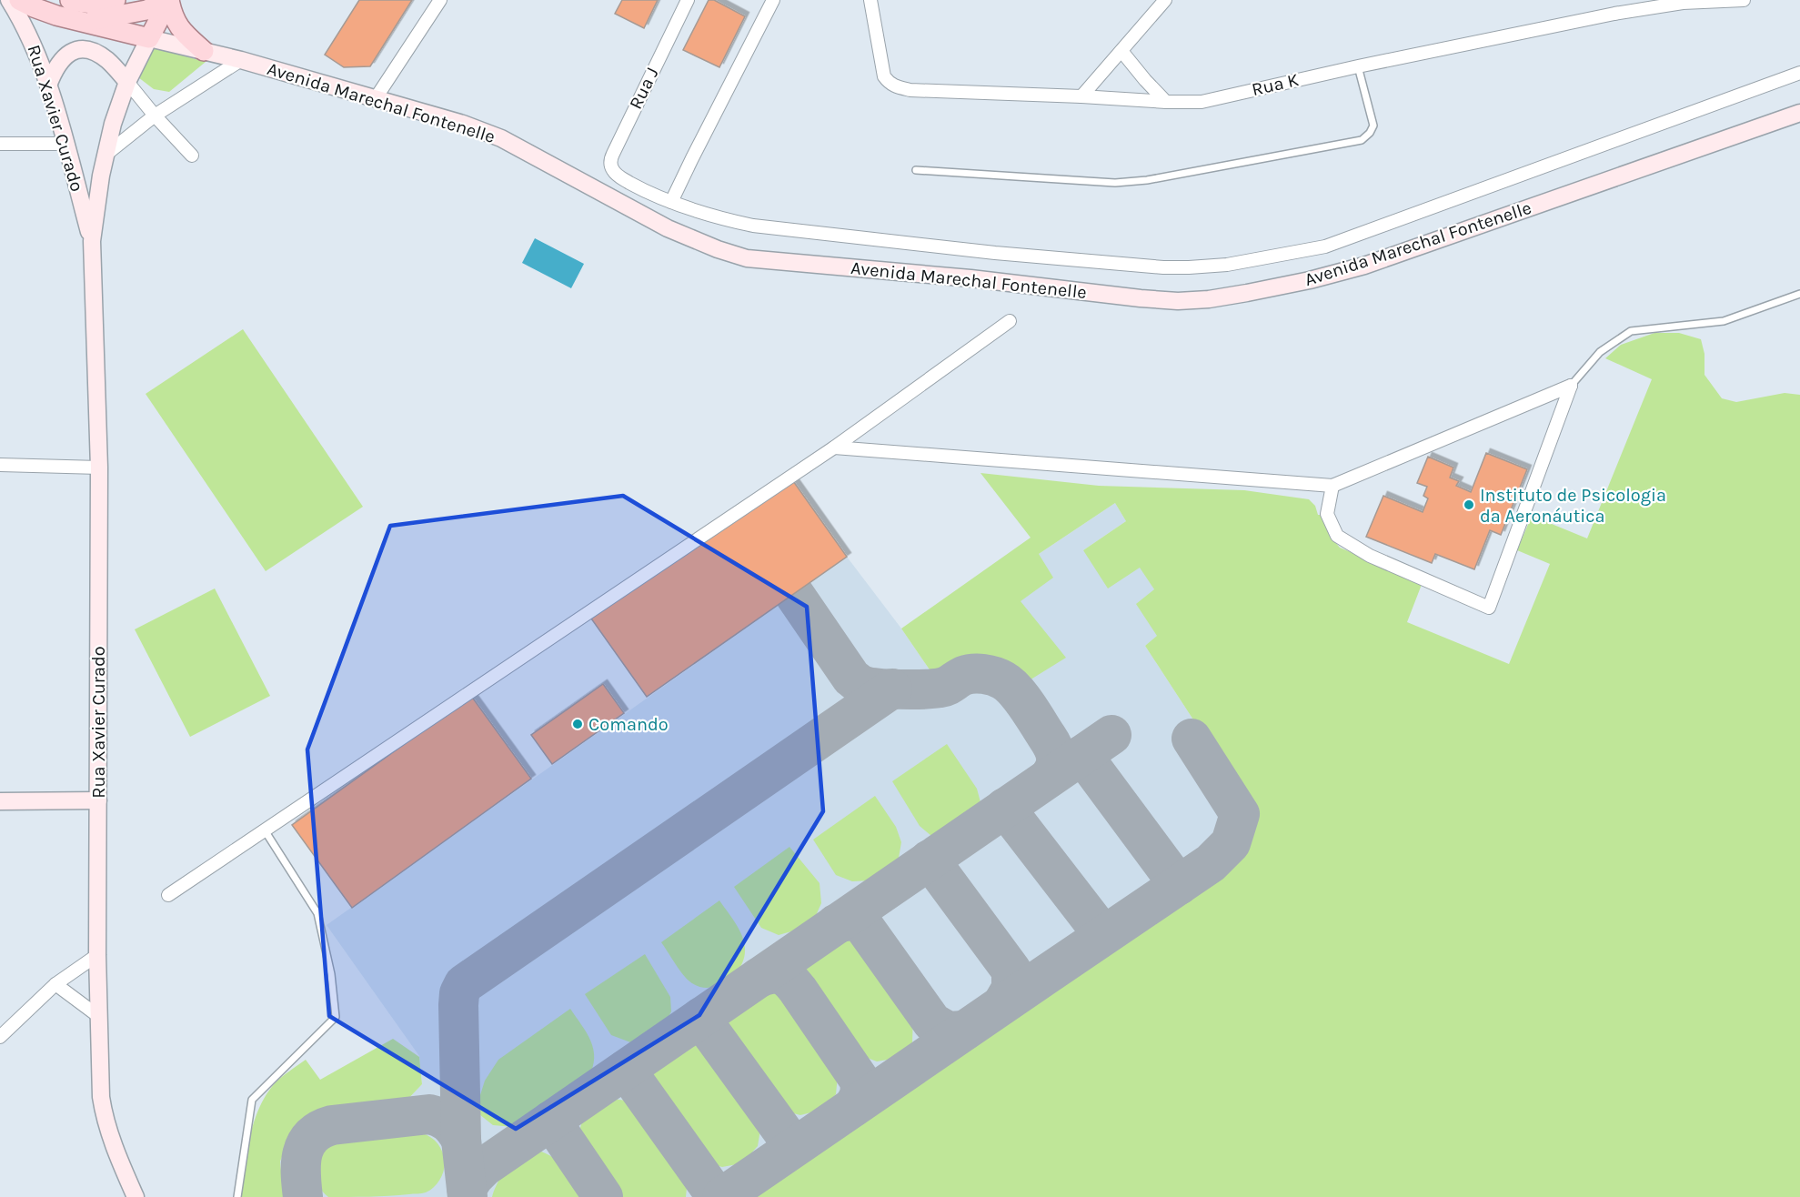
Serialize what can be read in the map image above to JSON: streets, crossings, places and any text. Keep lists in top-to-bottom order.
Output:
{
  "streets": {
    "main road": ["Avenida Marechal Fontenelle", "Rua Xavier Curado"],
    "street": ["Rua K", "Rua J"]
  },
  "crossings": [
    ["Avenida Marechal Fontenelle", "Rua Xavier Curado"]
  ],
  "places": ["Instituto de Psicologia da Aeronáutica", "Comando"]
}
